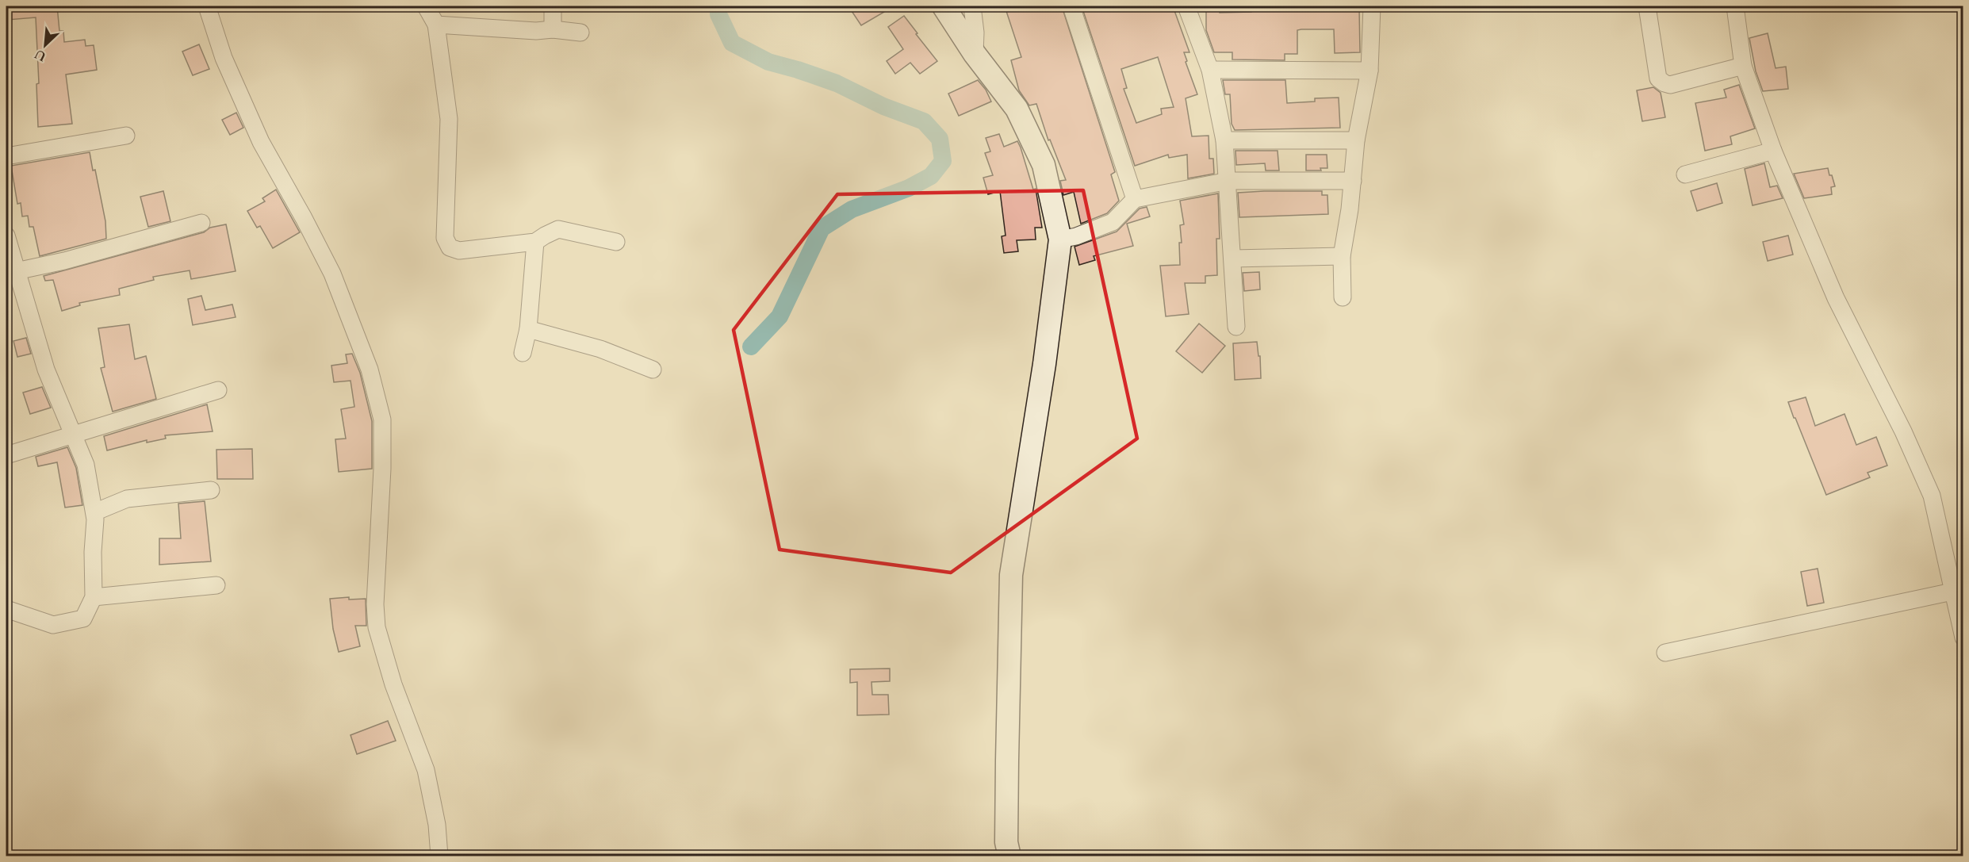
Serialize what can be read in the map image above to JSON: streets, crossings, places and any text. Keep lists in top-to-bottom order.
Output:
{
  "north": "bottom left"
}
